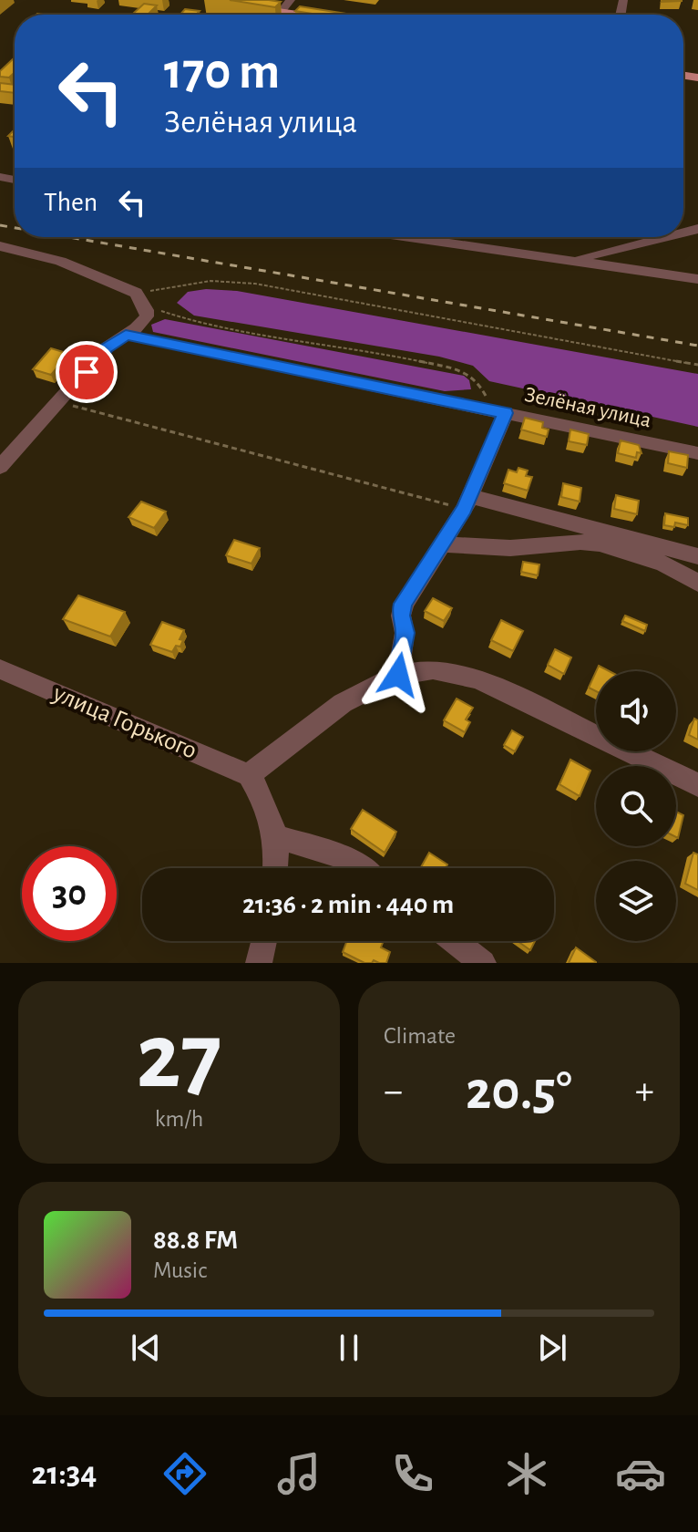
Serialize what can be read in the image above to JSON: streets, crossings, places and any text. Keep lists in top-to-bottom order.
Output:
{
  "streets": {
    "street": ["Зелёная улица", "улица Горького"]
  },
  "page": {
    "turn": ["170 m", "Зелёная улица"],
    "then": "Then",
    "limit": "30",
    "trip": "21:36 · 2 min · 440 m",
    "tile": [
      ["27", "km/h"],
      "Climate"
    ],
    "heat": ["−", "20.5°", "+"],
    "song": ["88.8 FM", "Music"],
    "tabs": "21:34"
  }
}
